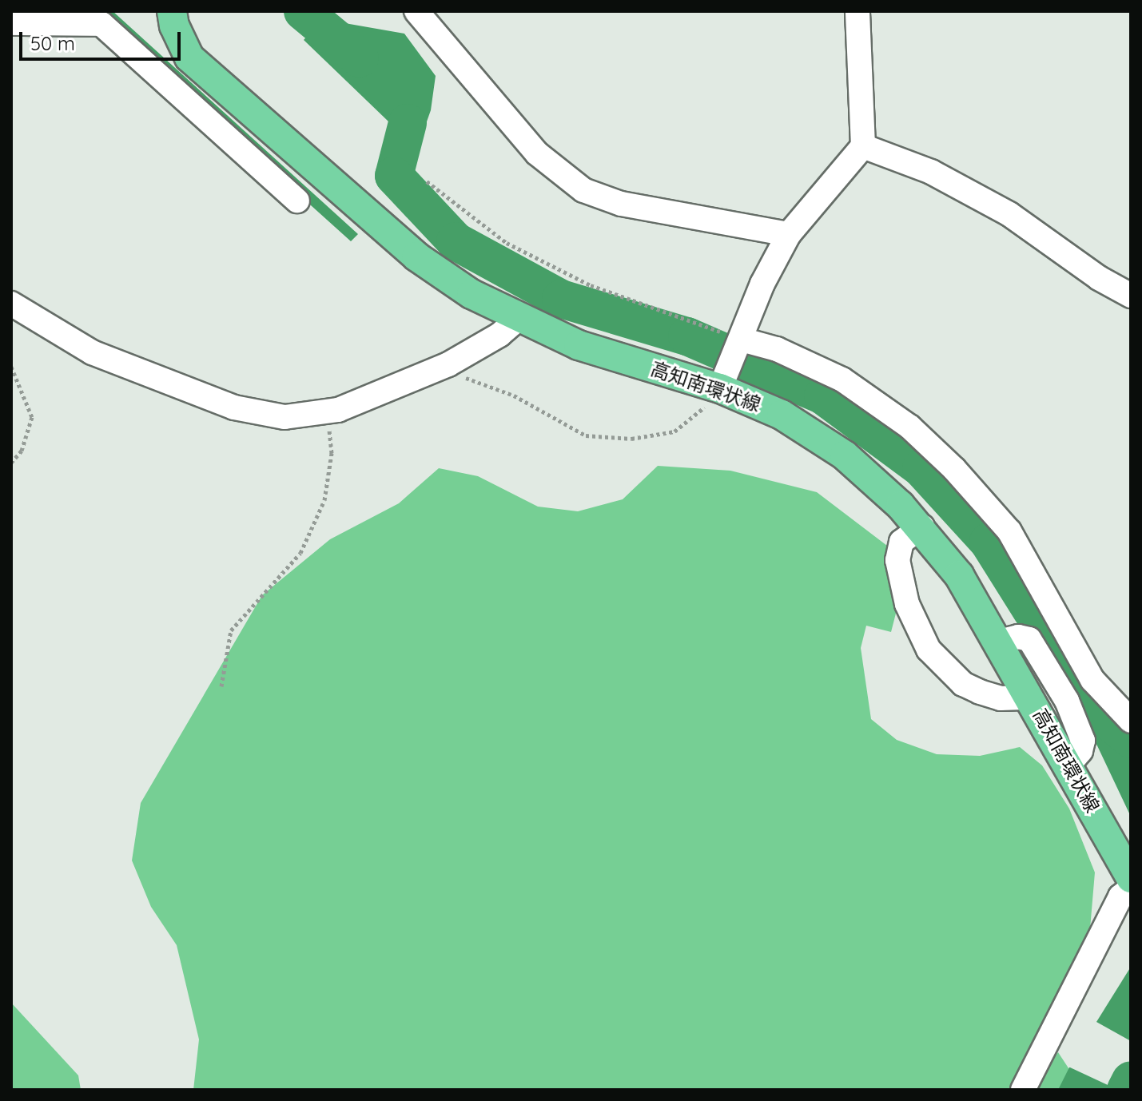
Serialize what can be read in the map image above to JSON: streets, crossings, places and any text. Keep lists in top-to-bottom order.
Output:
{
  "streets": {
    "main road": ["高知南環状線"]
  },
  "scale_bar": "50 m"
}
